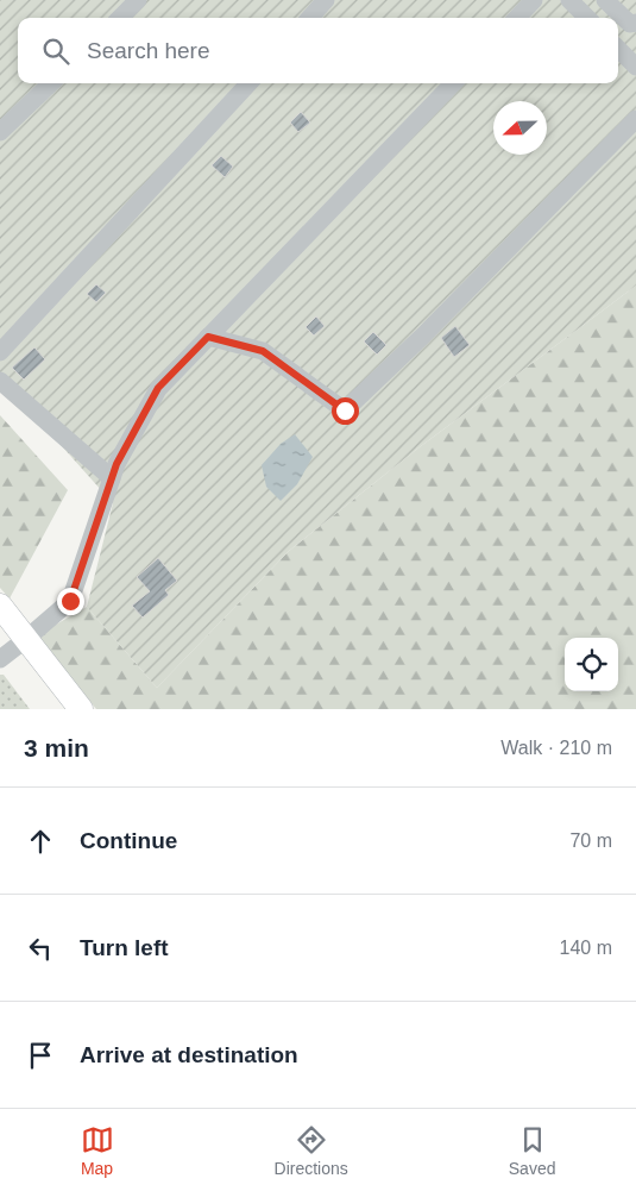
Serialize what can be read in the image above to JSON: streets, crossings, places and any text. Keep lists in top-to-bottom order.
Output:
{
  "north": "left",
  "page": {
    "search": "Search here",
    "heading": ["3 min", "Walk · 210 m"],
    "list": [
      ["Continue", "70 m"],
      ["Turn left", "140 m"],
      "Arrive at destination"
    ],
    "nav": ["Map", "Directions", "Saved"]
  }
}
